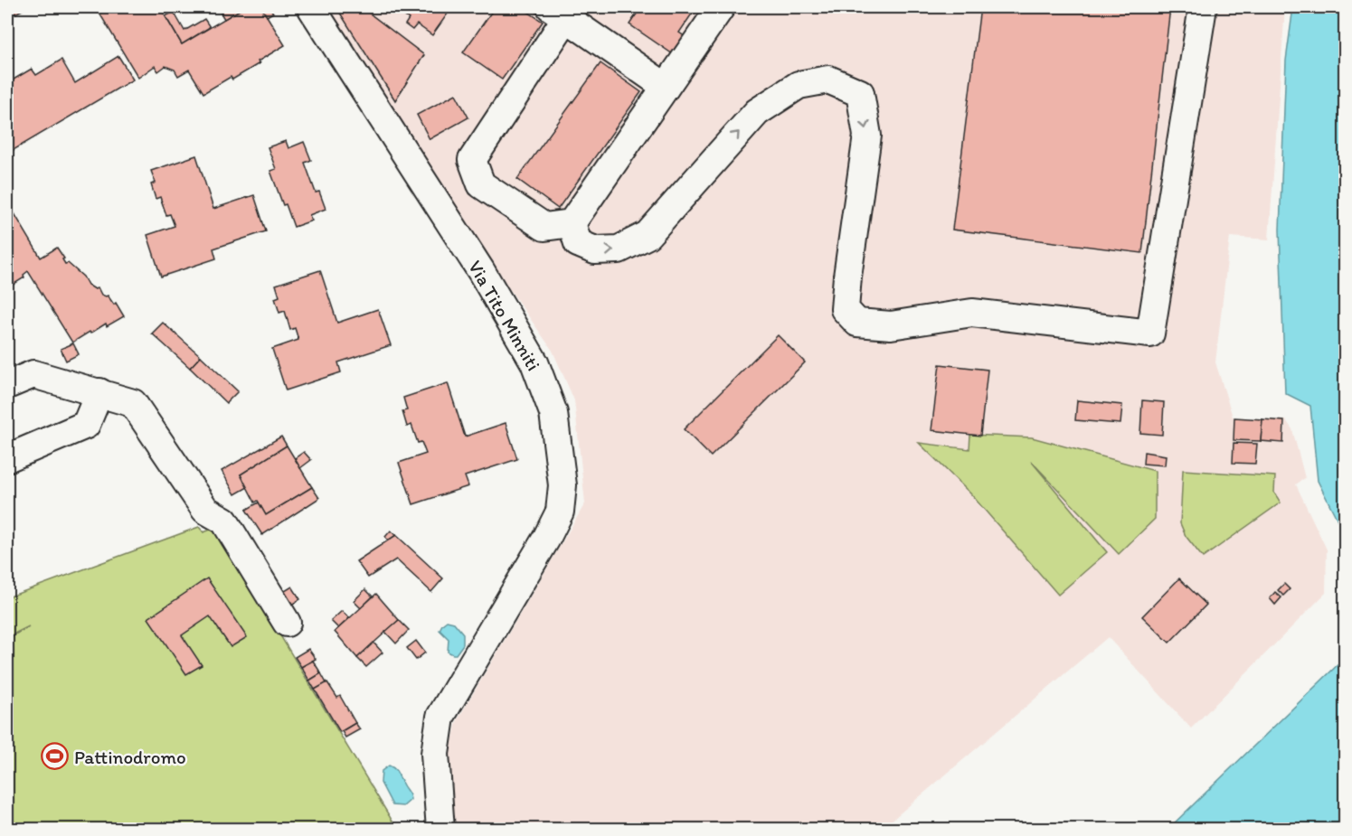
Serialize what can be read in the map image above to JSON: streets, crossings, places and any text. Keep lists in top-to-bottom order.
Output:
{
  "streets": {
    "street": ["Via Tito Minniti"]
  },
  "places": {
    "sports": ["Pattinodromo"]
  }
}
